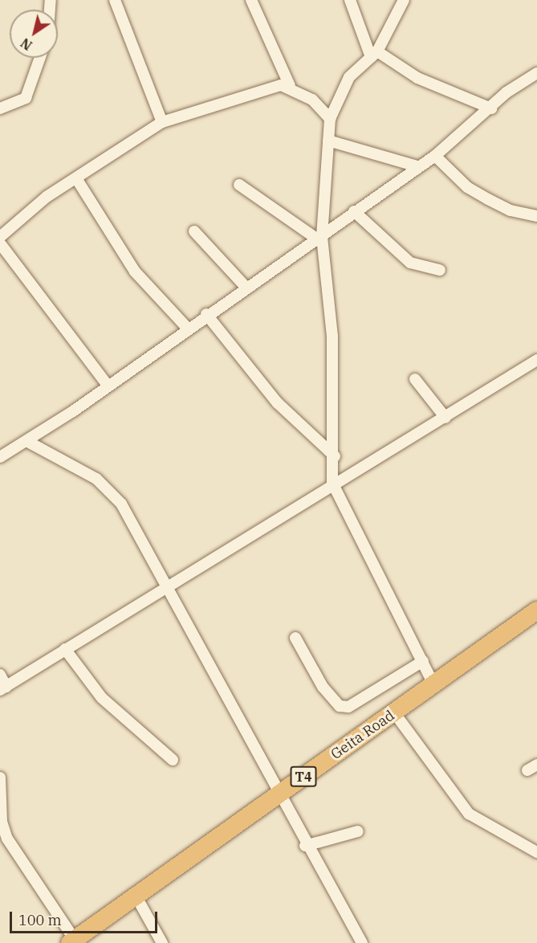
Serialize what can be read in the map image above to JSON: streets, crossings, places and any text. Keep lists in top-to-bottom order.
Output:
{
  "streets": {
    "highway": ["Geita Road", "T4"]
  },
  "scale_bar": "100 m",
  "north": "bottom left"
}
